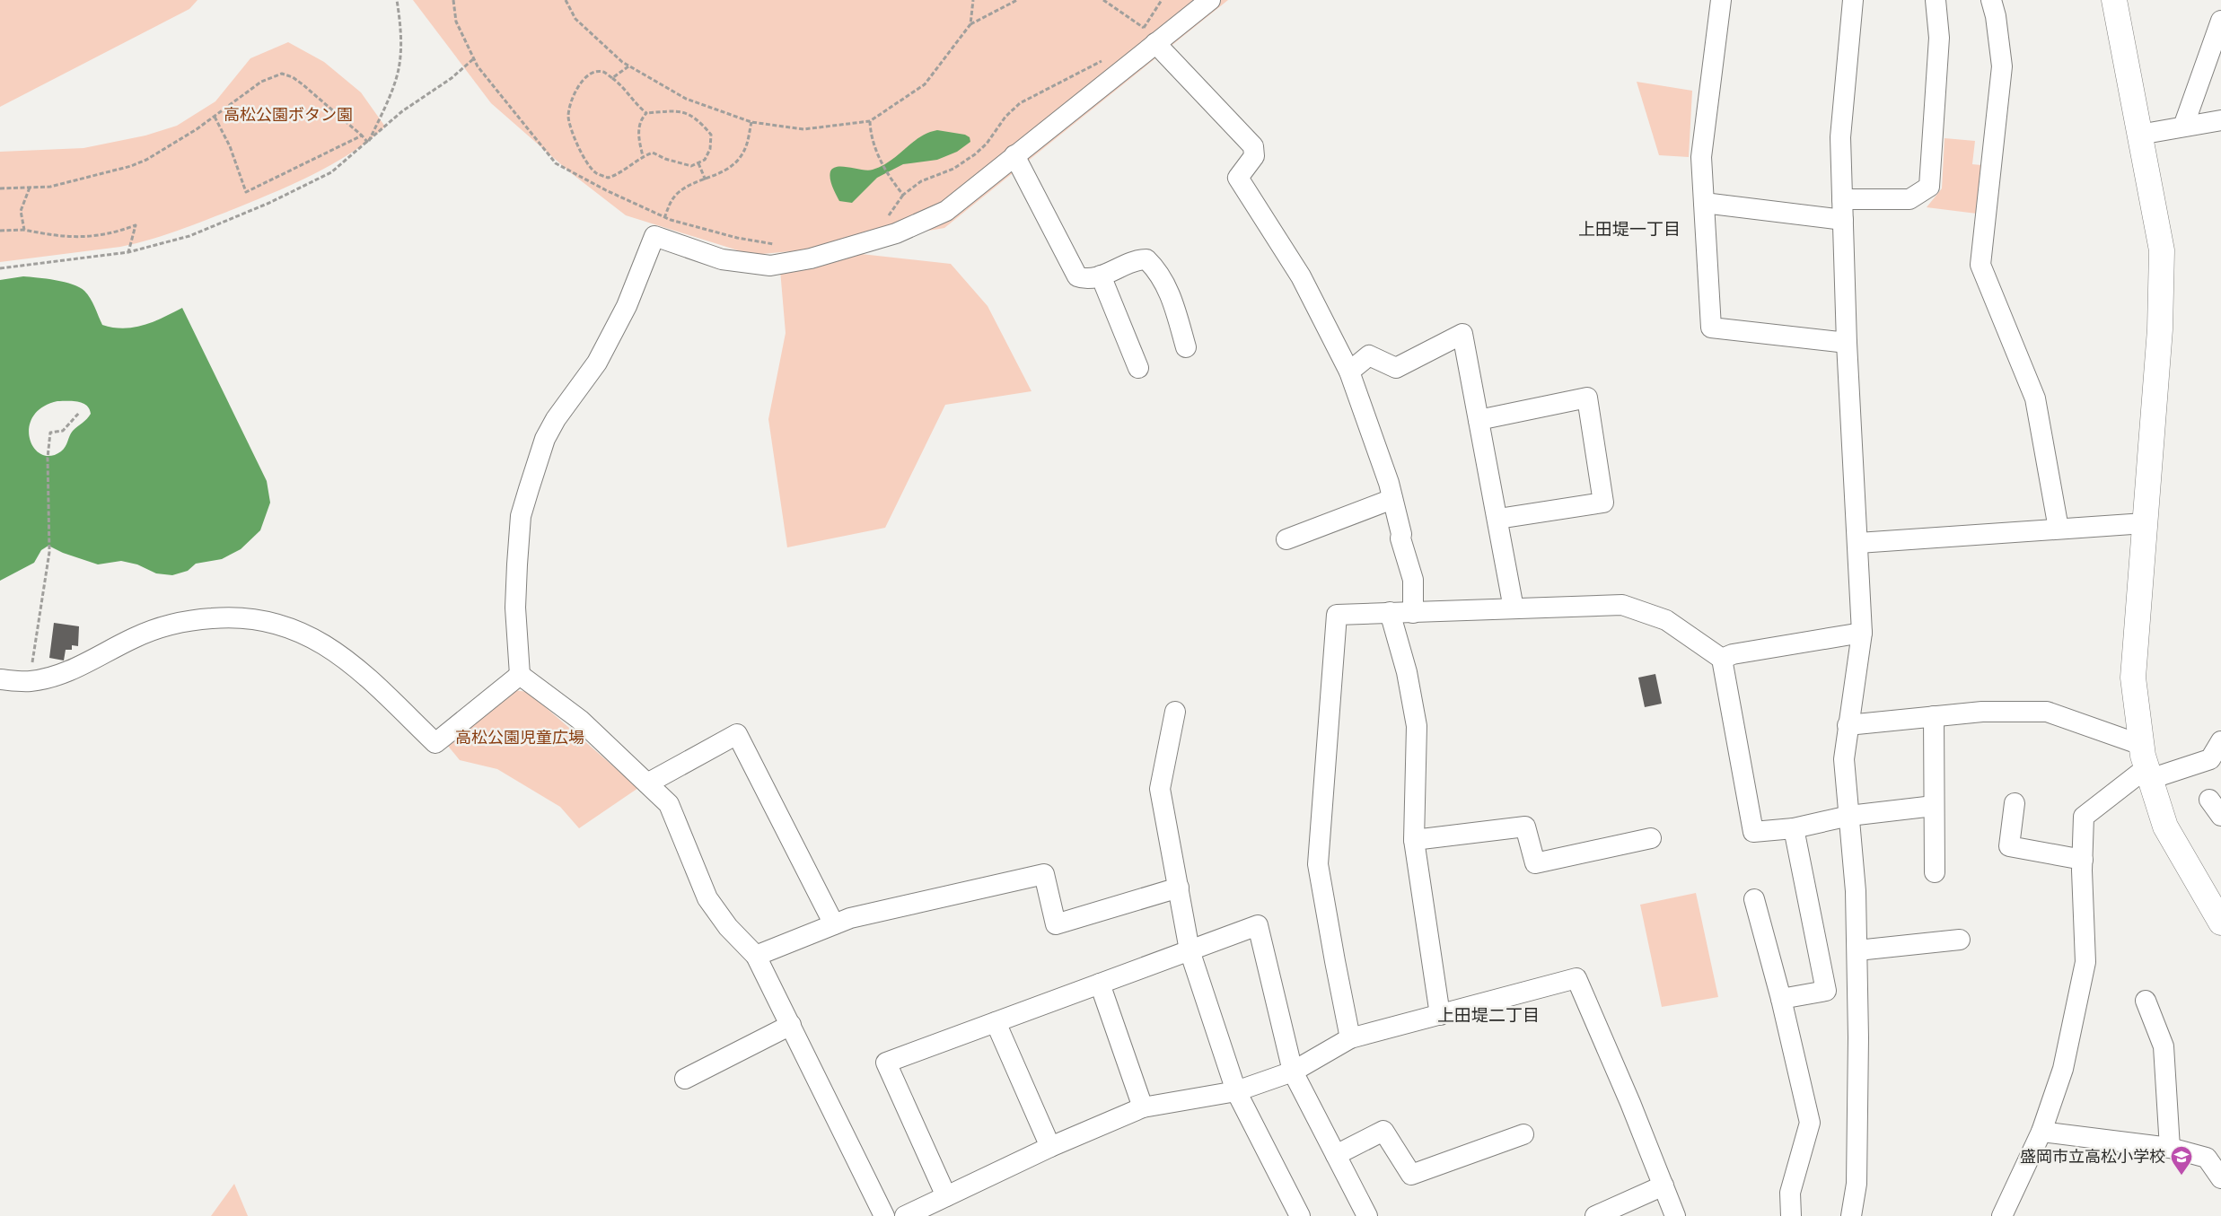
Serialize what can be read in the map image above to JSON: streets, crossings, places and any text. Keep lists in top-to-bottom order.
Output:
{
  "districts": ["上田堤一丁目", "上田堤二丁目"],
  "parks": ["高松公園ボタン園", "高松公園児童広場"],
  "places": {
    "school or university": ["盛岡市立高松小学校"]
  }
}
